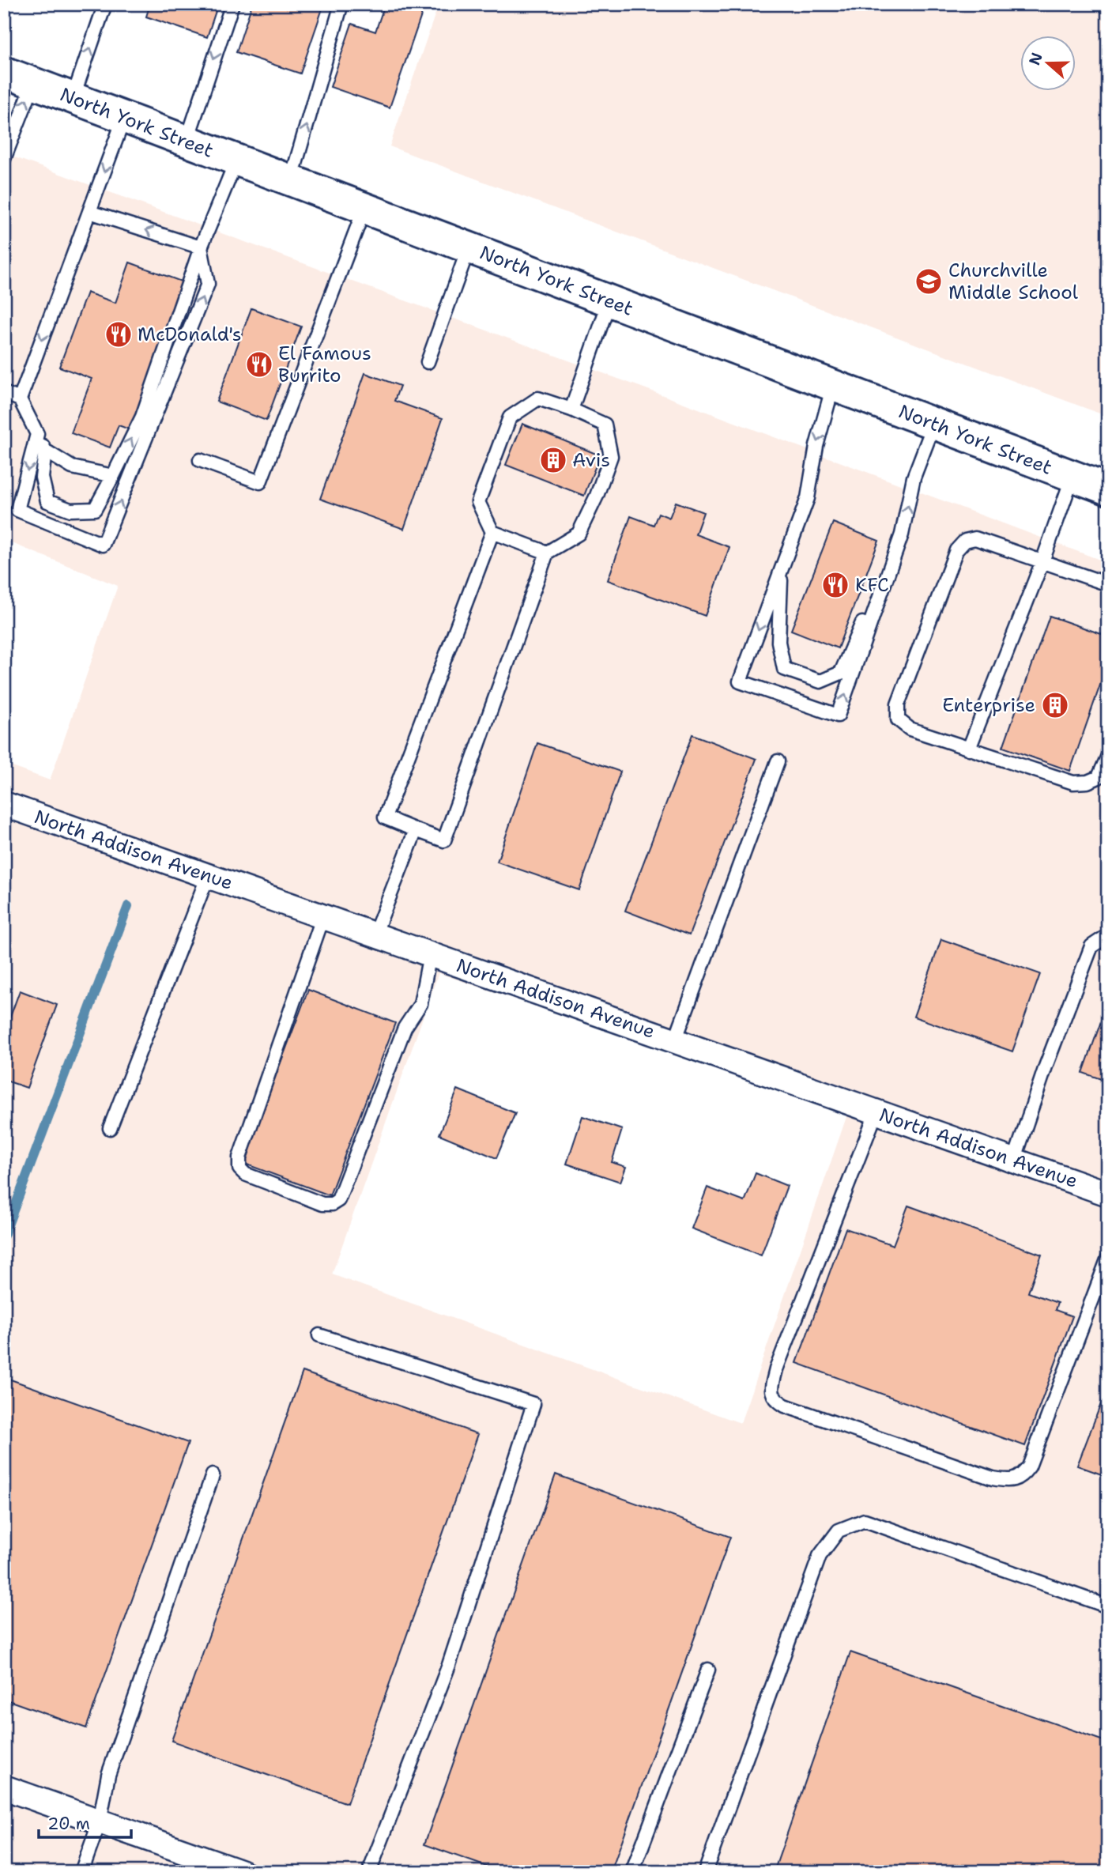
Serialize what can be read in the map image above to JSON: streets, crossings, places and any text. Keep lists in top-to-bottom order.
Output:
{
  "streets": {
    "main road": ["North York Street"],
    "street": ["North Addison Avenue"]
  },
  "places": {
    "school or university": ["Churchville Middle School"],
    "restaurant": ["McDonald's", "El Famous Burrito", "KFC"],
    "building": ["Avis", "Enterprise"]
  },
  "scale_bar": "20 m",
  "north": "left"
}
